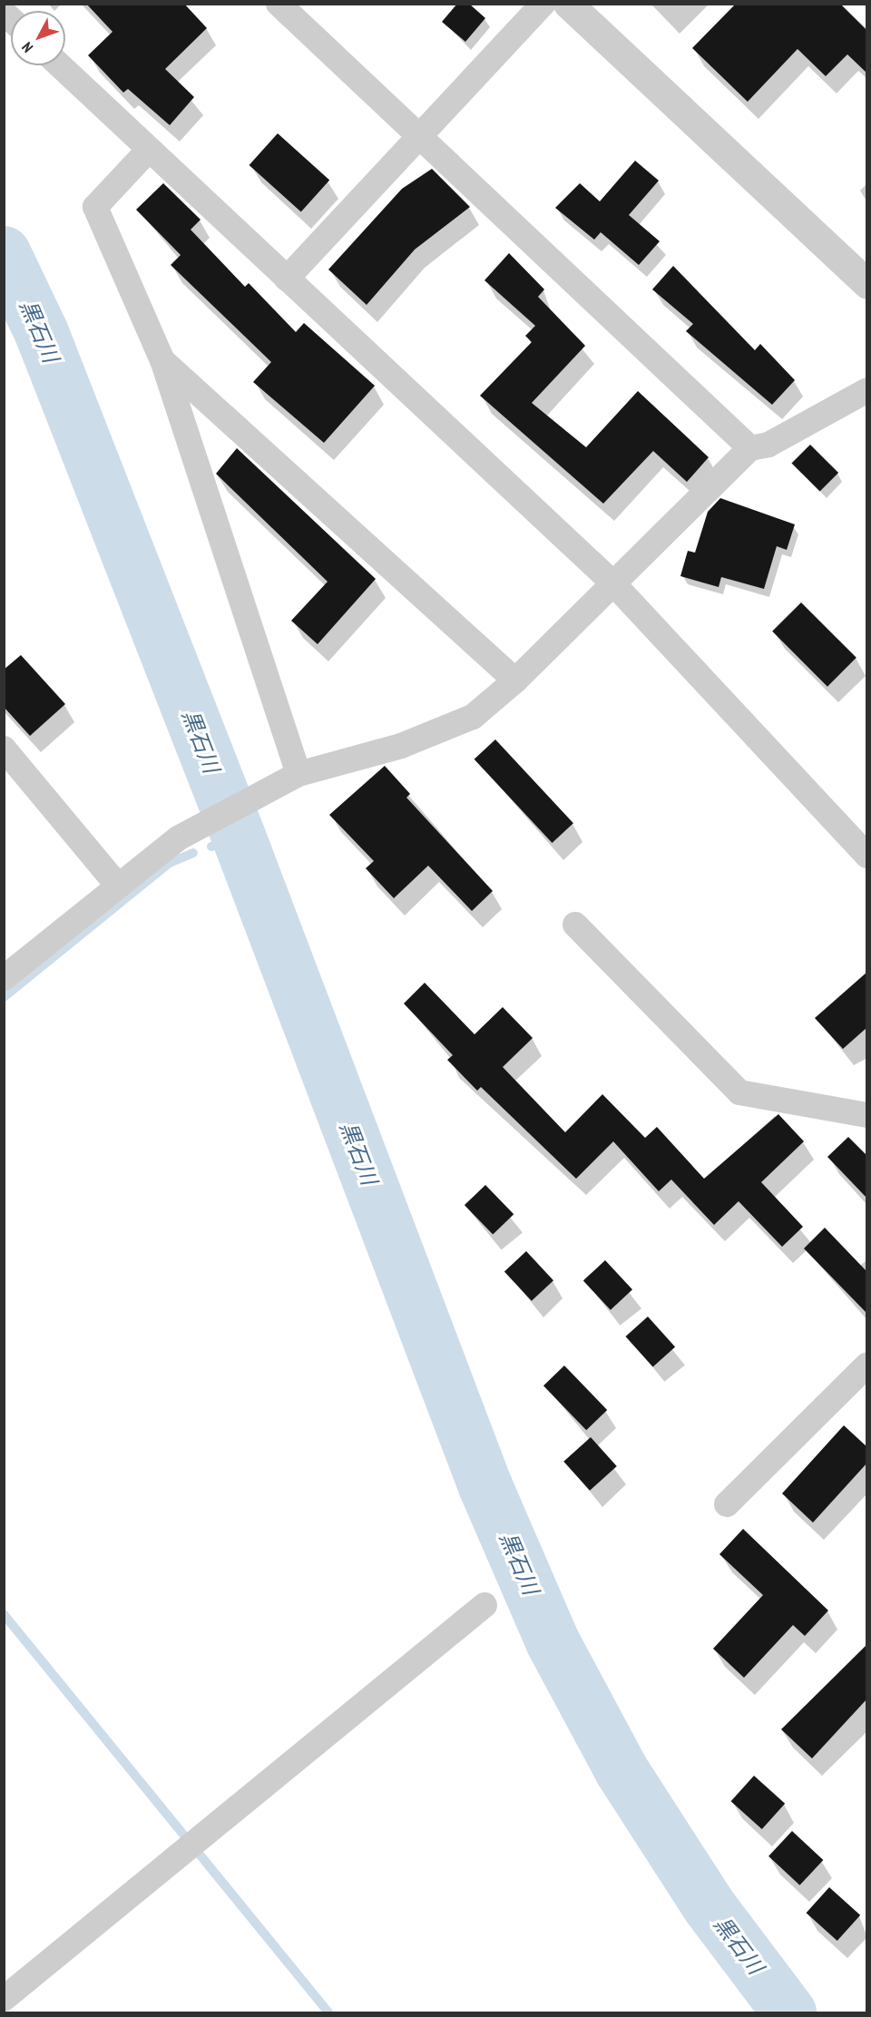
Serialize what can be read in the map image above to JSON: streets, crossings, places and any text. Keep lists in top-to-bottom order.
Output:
{
  "water": ["黒石川"],
  "north": "bottom left"
}
